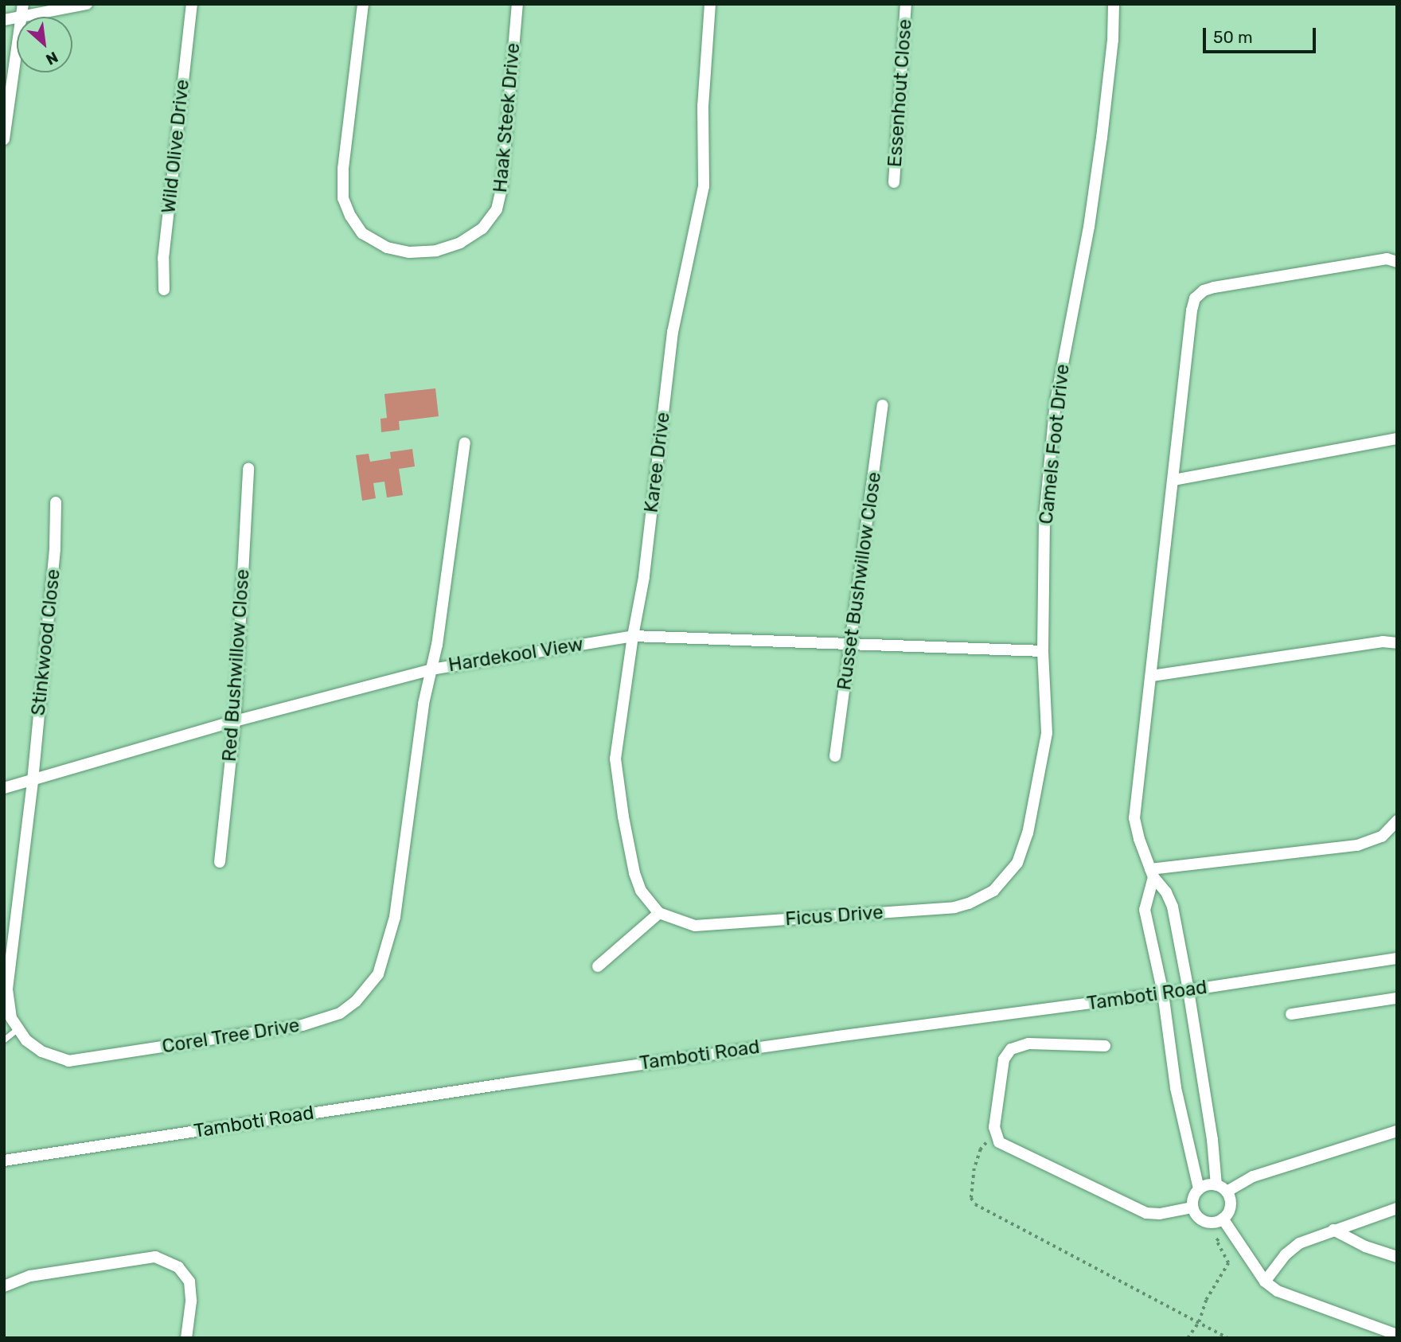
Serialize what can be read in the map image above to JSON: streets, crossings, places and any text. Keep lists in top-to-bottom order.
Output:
{
  "streets": {
    "street": [
      "Essenhout Close",
      "Haak Steek Drive",
      "Wild Olive Drive",
      "Camels Foot Drive",
      "Karee Drive",
      "Russet Bushwillow Close",
      "Stinkwood Close",
      "Hardekool View",
      "Red Bushwillow Close",
      "Ficus Drive",
      "Tamboti Road",
      "Corel Tree Drive"
    ]
  },
  "crossings": [
    ["Camels Foot Drive", "Hardekool View"],
    ["Camels Foot Drive", "Ficus Drive"],
    ["Karee Drive", "Hardekool View"],
    ["Karee Drive", "Ficus Drive"],
    ["Russet Bushwillow Close", "Hardekool View"],
    ["Stinkwood Close", "Hardekool View"],
    ["Stinkwood Close", "Corel Tree Drive"],
    ["Hardekool View", "Red Bushwillow Close"],
    ["Hardekool View", "Corel Tree Drive"]
  ],
  "scale_bar": "50 m",
  "north": "bottom right"
}
